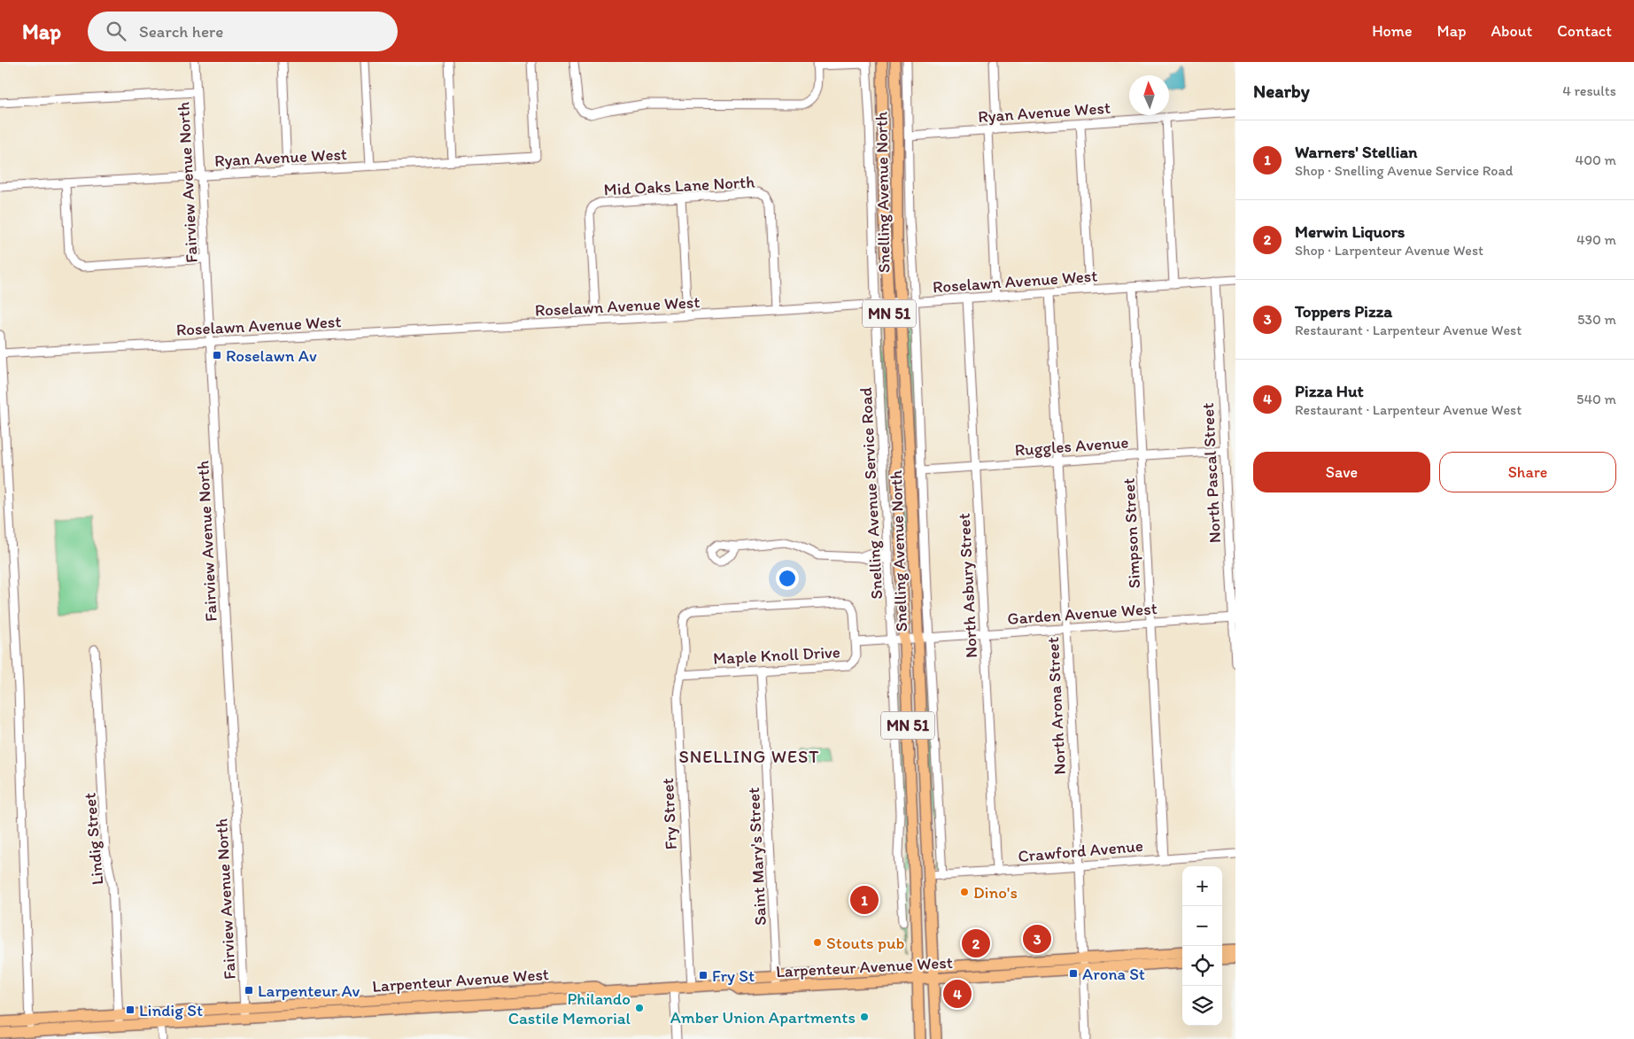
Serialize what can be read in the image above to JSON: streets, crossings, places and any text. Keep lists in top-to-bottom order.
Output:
{
  "streets": {
    "main road": ["Snelling Avenue North", "MN 51", "Larpenteur Avenue West"],
    "street": [
      "Ryan Avenue West",
      "Fairview Avenue North",
      "Mid Oaks Lane North",
      "Roselawn Avenue West",
      "Ruggles Avenue",
      "North Pascal Street",
      "Snelling Avenue Service Road",
      "Simpson Street",
      "North Asbury Street",
      "Garden Avenue West",
      "Maple Knoll Drive",
      "North Arona Street",
      "Fry Street",
      "Lindig Street",
      "Crawford Avenue",
      "Saint Mary's Street"
    ]
  },
  "crossings": [
    ["Ryan Avenue West", "Fairview Avenue North"],
    ["Fairview Avenue North", "Roselawn Avenue West"],
    ["Fairview Avenue North", "Larpenteur Avenue West"],
    ["Mid Oaks Lane North", "Roselawn Avenue West"],
    ["Snelling Avenue North", "Roselawn Avenue West"],
    ["Snelling Avenue North", "Garden Avenue West"],
    ["Snelling Avenue North", "Crawford Avenue"],
    ["Snelling Avenue North", "Larpenteur Avenue West"],
    ["Roselawn Avenue West", "North Pascal Street"],
    ["Roselawn Avenue West", "Snelling Avenue Service Road"],
    ["Roselawn Avenue West", "Simpson Street"],
    ["Roselawn Avenue West", "North Asbury Street"],
    ["Roselawn Avenue West", "North Arona Street"],
    ["Ruggles Avenue", "North Pascal Street"],
    ["Ruggles Avenue", "Simpson Street"],
    ["Ruggles Avenue", "North Asbury Street"],
    ["Ruggles Avenue", "North Arona Street"],
    ["North Pascal Street", "Garden Avenue West"],
    ["Snelling Avenue Service Road", "Garden Avenue West"],
    ["Simpson Street", "Garden Avenue West"],
    ["Simpson Street", "Crawford Avenue"],
    ["North Asbury Street", "Garden Avenue West"],
    ["North Asbury Street", "Crawford Avenue"],
    ["Garden Avenue West", "Maple Knoll Drive"],
    ["Garden Avenue West", "North Arona Street"],
    ["Garden Avenue West", "Fry Street"],
    ["Maple Knoll Drive", "Fry Street"],
    ["Maple Knoll Drive", "Saint Mary's Street"],
    ["North Arona Street", "Crawford Avenue"],
    ["North Arona Street", "Larpenteur Avenue West"],
    ["Fry Street", "Larpenteur Avenue West"],
    ["Lindig Street", "Larpenteur Avenue West"],
    ["Saint Mary's Street", "Larpenteur Avenue West"]
  ],
  "districts": ["SNELLING WEST"],
  "places": {
    "transit": [
      "Roselawn Av",
      "Arona St",
      "Fry St",
      "Larpenteur Av",
      "Lindig St"
    ],
    "other": [
      "Dino's",
      "Stouts pub",
      "Philando Castile Memorial",
      "Amber Union Apartments"
    ]
  },
  "north": "top",
  "page": {
    "header": "Map",
    "search": "Search here",
    "nav": [
      "Home",
      "Map",
      "About",
      "Contact"
    ],
    "heading": ["Nearby", "4 results"],
    "list": [
      {
        "mark": "1",
        "name": "Warners' Stellian",
        "note": "Shop · Snelling Avenue Service Road",
        "value": "400 m"
      },
      {
        "mark": "2",
        "name": "Merwin Liquors",
        "note": "Shop · Larpenteur Avenue West",
        "value": "490 m"
      },
      {
        "mark": "3",
        "name": "Toppers Pizza",
        "note": "Restaurant · Larpenteur Avenue West",
        "value": "530 m"
      },
      {
        "mark": "4",
        "name": "Pizza Hut",
        "note": "Restaurant · Larpenteur Avenue West",
        "value": "540 m"
      }
    ],
    "buttons": ["Save", "Share"],
    "map_buttons": ["+", "−"],
    "pins": [
      "1",
      "3",
      "2",
      "4"
    ]
  }
}
